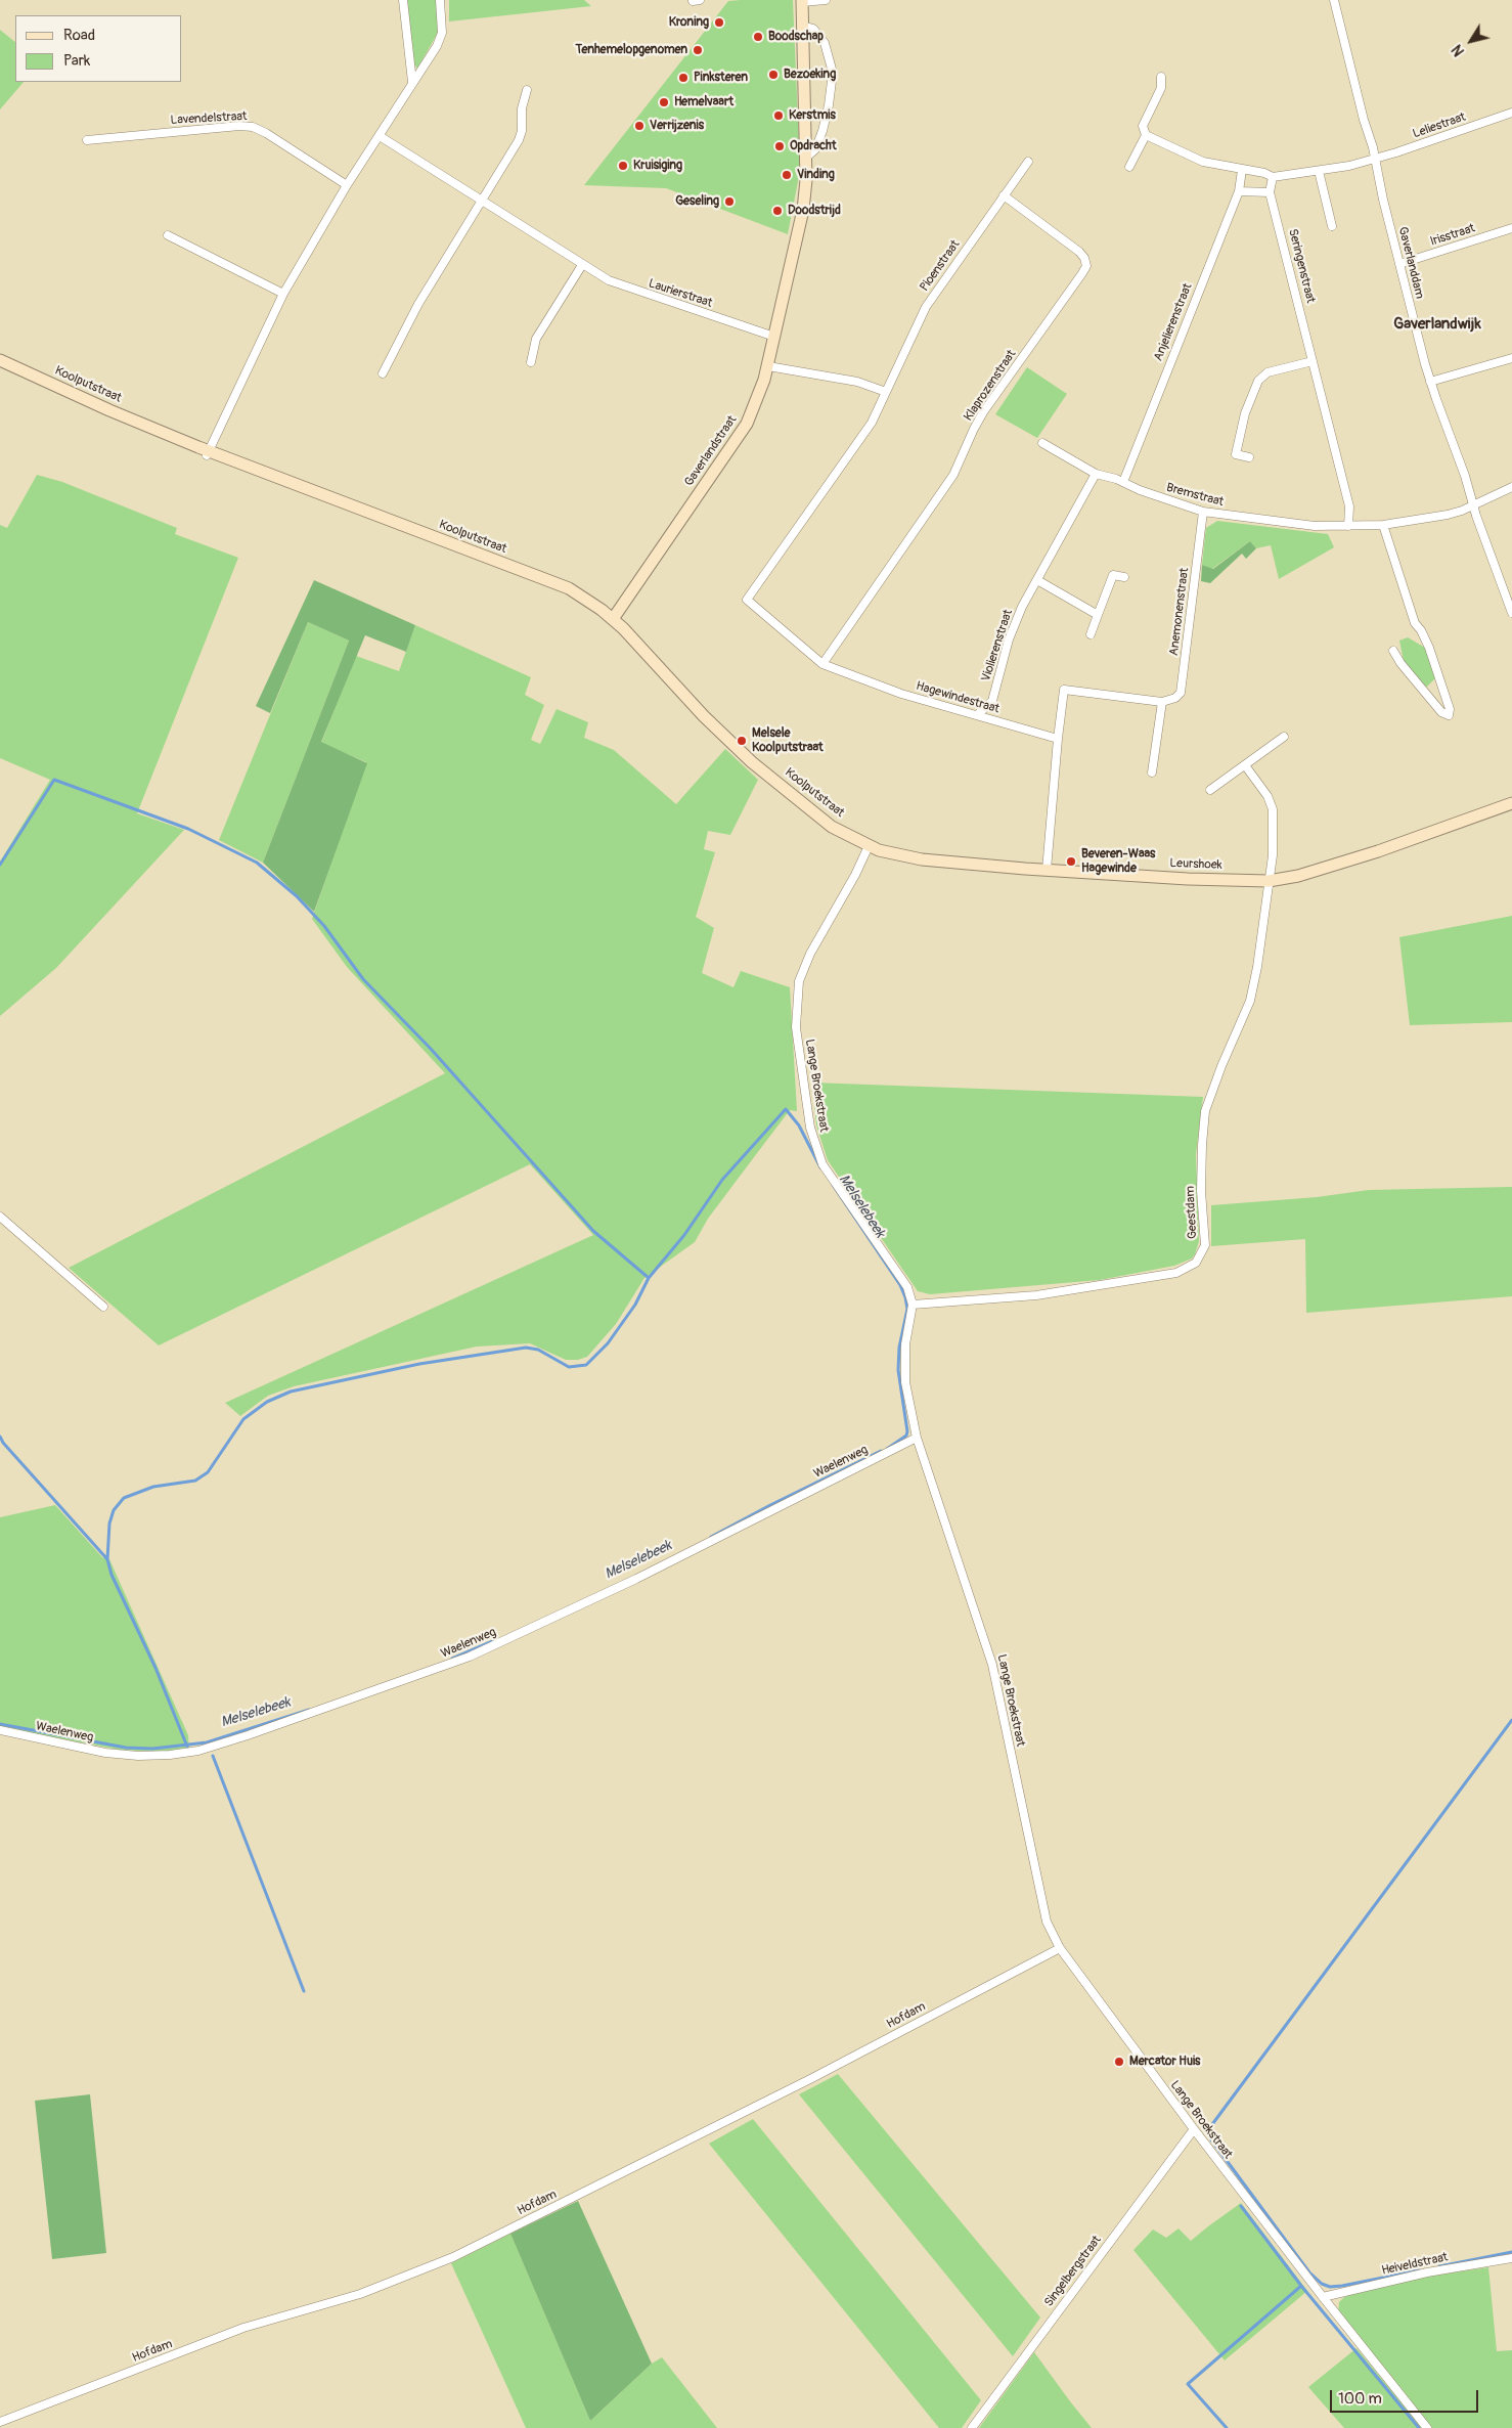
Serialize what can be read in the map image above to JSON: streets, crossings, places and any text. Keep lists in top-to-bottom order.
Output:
{
  "streets": {
    "street": [
      "Lavendelstraat",
      "Leliestraat",
      "Irisstraat",
      "Gaverlanddam",
      "Pioenstraat",
      "Seringenstraat",
      "Laurierstraat",
      "Anjelierenstraat",
      "Koolputstraat",
      "Klaprozenstraat",
      "Gaverlandstraat",
      "Bremstraat",
      "Anemonenstraat",
      "Violierenstraat",
      "Hagewindestraat",
      "Leurshoek",
      "Lange Broekstraat",
      "Geestdam",
      "Waelenweg",
      "Hofdam",
      "Heiveldstraat",
      "Singelbergstraat"
    ]
  },
  "crossings": [
    ["Leliestraat", "Gaverlanddam"],
    ["Leliestraat", "Seringenstraat"],
    ["Irisstraat", "Gaverlanddam"],
    ["Gaverlanddam", "Bremstraat"],
    ["Pioenstraat", "Klaprozenstraat"],
    ["Pioenstraat", "Hagewindestraat"],
    ["Seringenstraat", "Bremstraat"],
    ["Laurierstraat", "Gaverlandstraat"],
    ["Anjelierenstraat", "Bremstraat"],
    ["Koolputstraat", "Gaverlandstraat"],
    ["Koolputstraat", "Leurshoek"],
    ["Koolputstraat", "Lange Broekstraat"],
    ["Klaprozenstraat", "Hagewindestraat"],
    ["Bremstraat", "Anemonenstraat"],
    ["Bremstraat", "Violierenstraat"],
    ["Violierenstraat", "Hagewindestraat"],
    ["Leurshoek", "Lange Broekstraat"],
    ["Leurshoek", "Geestdam"],
    ["Lange Broekstraat", "Geestdam"],
    ["Lange Broekstraat", "Waelenweg"],
    ["Lange Broekstraat", "Hofdam"],
    ["Lange Broekstraat", "Heiveldstraat"],
    ["Lange Broekstraat", "Singelbergstraat"]
  ],
  "districts": ["Gaverlandwijk"],
  "water": ["Melselebeek"],
  "places": [
    "Kroning",
    "Boodschap",
    "Tenhemelopgenomen",
    "Bezoeking",
    "Pinksteren",
    "Hemelvaart",
    "Kerstmis",
    "Verrijzenis",
    "Opdracht",
    "Kruisiging",
    "Vinding",
    "Geseling",
    "Doodstrijd",
    "Melsele Koolputstraat",
    "Beveren-Waas Hagewinde",
    "Mercator Huis"
  ],
  "legend": ["Road", "Park"],
  "scale_bar": "100 m",
  "north": "bottom left"
}
